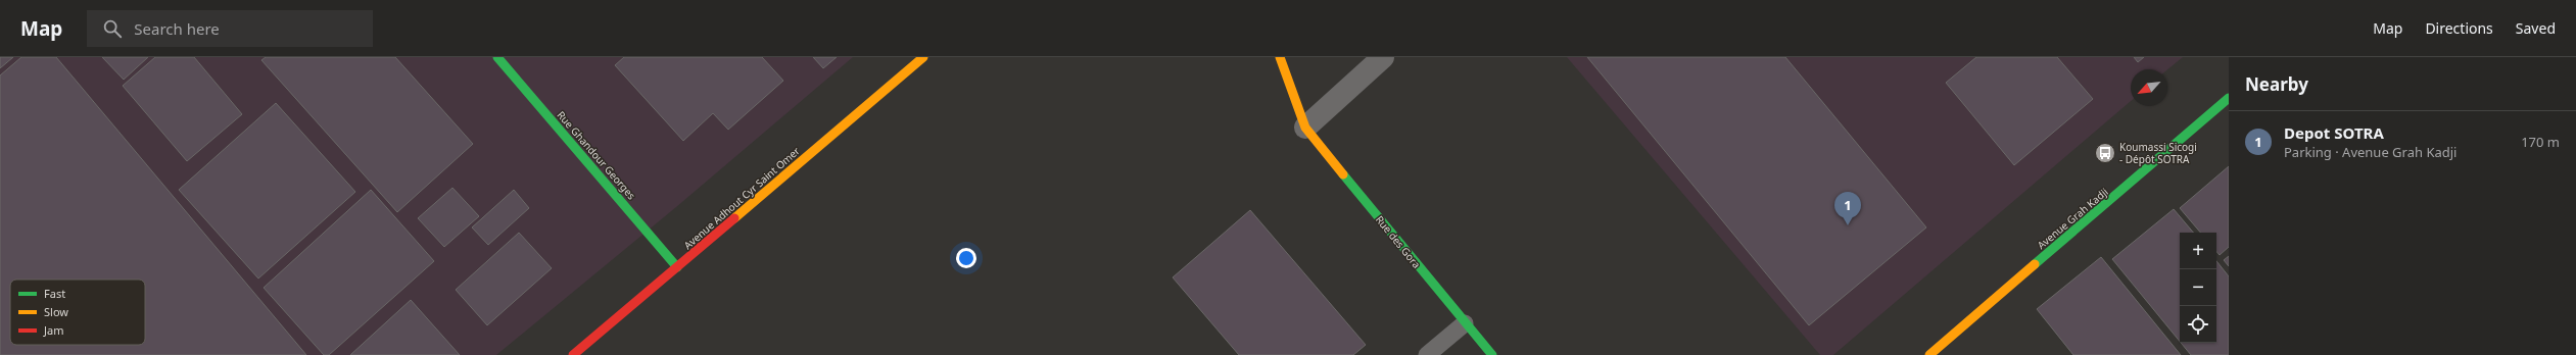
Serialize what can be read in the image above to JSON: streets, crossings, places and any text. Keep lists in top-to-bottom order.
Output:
{
  "streets": {
    "street": [
      "Rue Ghandour Georges",
      "Avenue Adhout Cyr Saint Omer",
      "Avenue Grah Kadji",
      "Rue des Gora"
    ]
  },
  "crossings": [
    ["Rue Ghandour Georges", "Avenue Adhout Cyr Saint Omer"]
  ],
  "places": {
    "bus stop": ["Koumassi Sicogi - Dépôt SOTRA"]
  },
  "legend": ["Fast", "Slow", "Jam"],
  "north": "bottom left",
  "page": {
    "header": "Map",
    "search": "Search here",
    "nav": ["Map", "Directions", "Saved"],
    "heading": "Nearby",
    "list": [
      {
        "mark": "1",
        "name": "Depot SOTRA",
        "note": "Parking · Avenue Grah Kadji",
        "value": "170 m"
      }
    ],
    "pins": "1",
    "map_buttons": ["+", "−"]
  }
}
